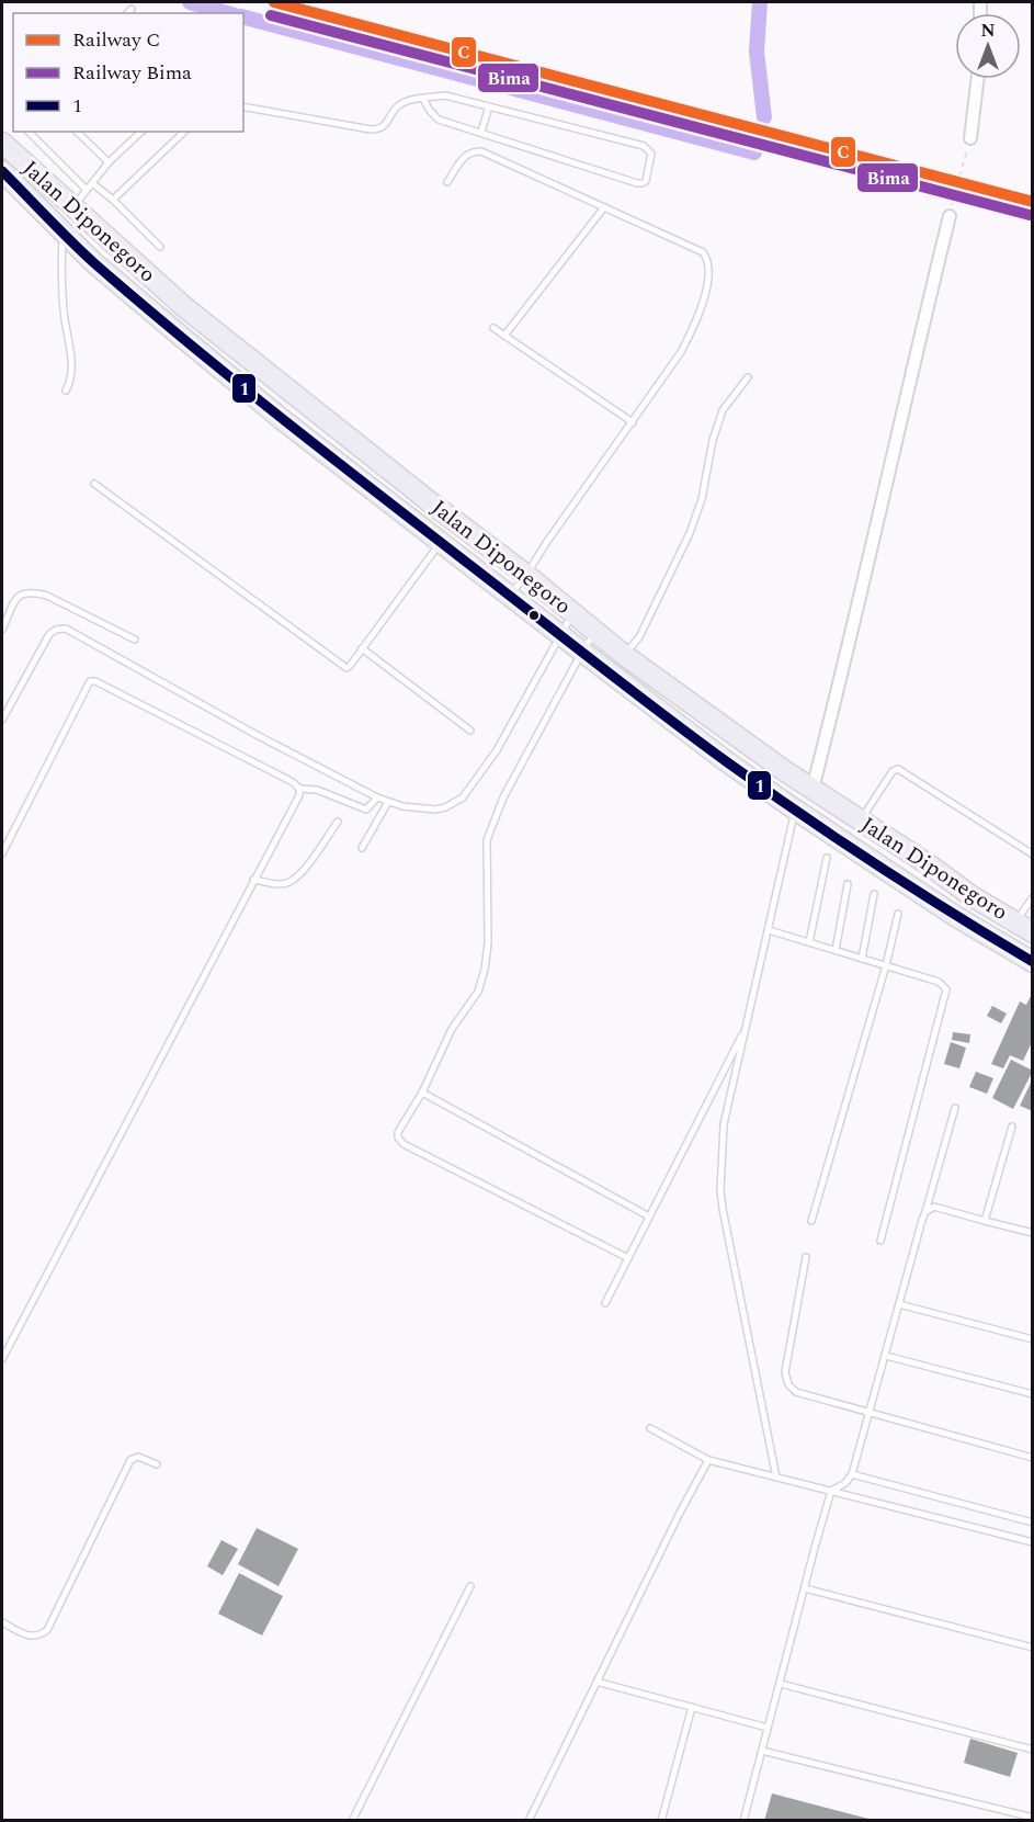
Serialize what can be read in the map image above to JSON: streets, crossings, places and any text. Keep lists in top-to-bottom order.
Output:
{
  "streets": {
    "highway": ["Jalan Diponegoro"]
  },
  "lines": ["rail line C", "rail line Bima", "transit line 1"],
  "legend": ["Railway C", "Railway Bima", "1"],
  "north": "top"
}
